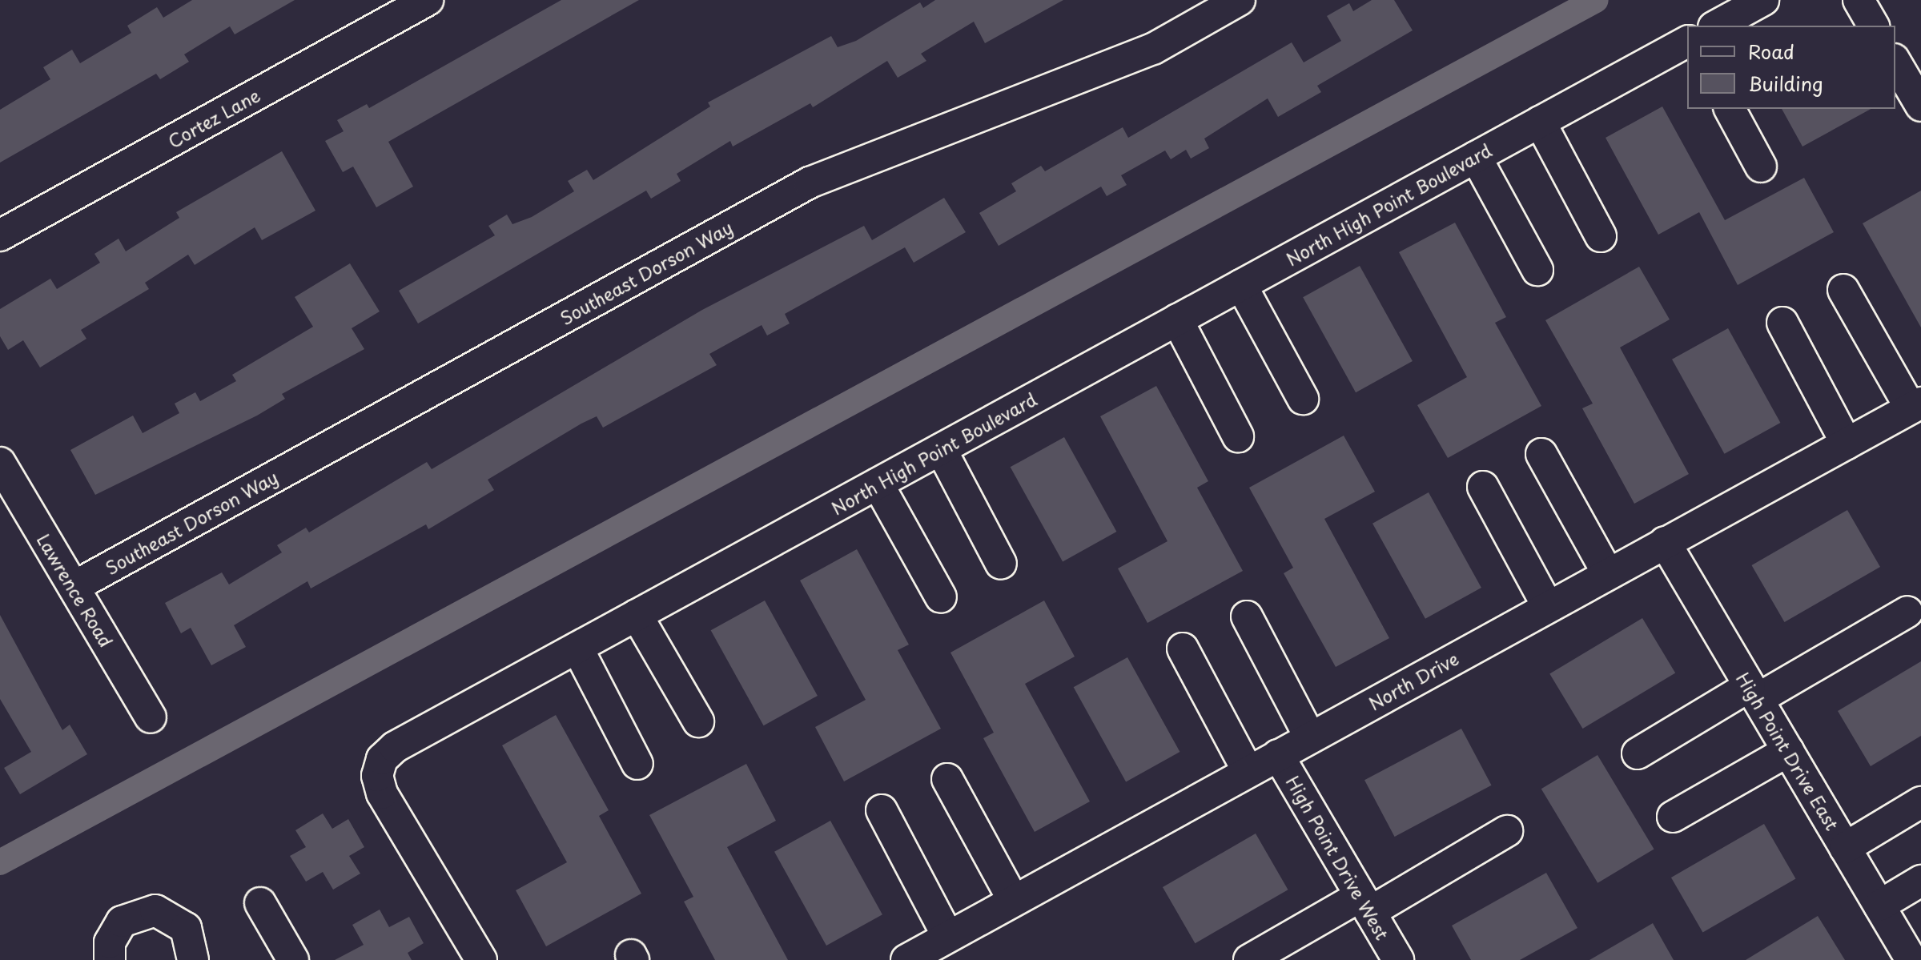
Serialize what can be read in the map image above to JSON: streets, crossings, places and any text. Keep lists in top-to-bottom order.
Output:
{
  "streets": {
    "street": [
      "Cortez Lane",
      "North High Point Boulevard",
      "Southeast Dorson Way",
      "Lawrence Road",
      "North Drive",
      "High Point Drive East",
      "High Point Drive West"
    ]
  },
  "crossings": [
    ["Southeast Dorson Way", "Lawrence Road"],
    ["North Drive", "High Point Drive East"],
    ["North Drive", "High Point Drive West"]
  ],
  "legend": ["Road", "Building"]
}
